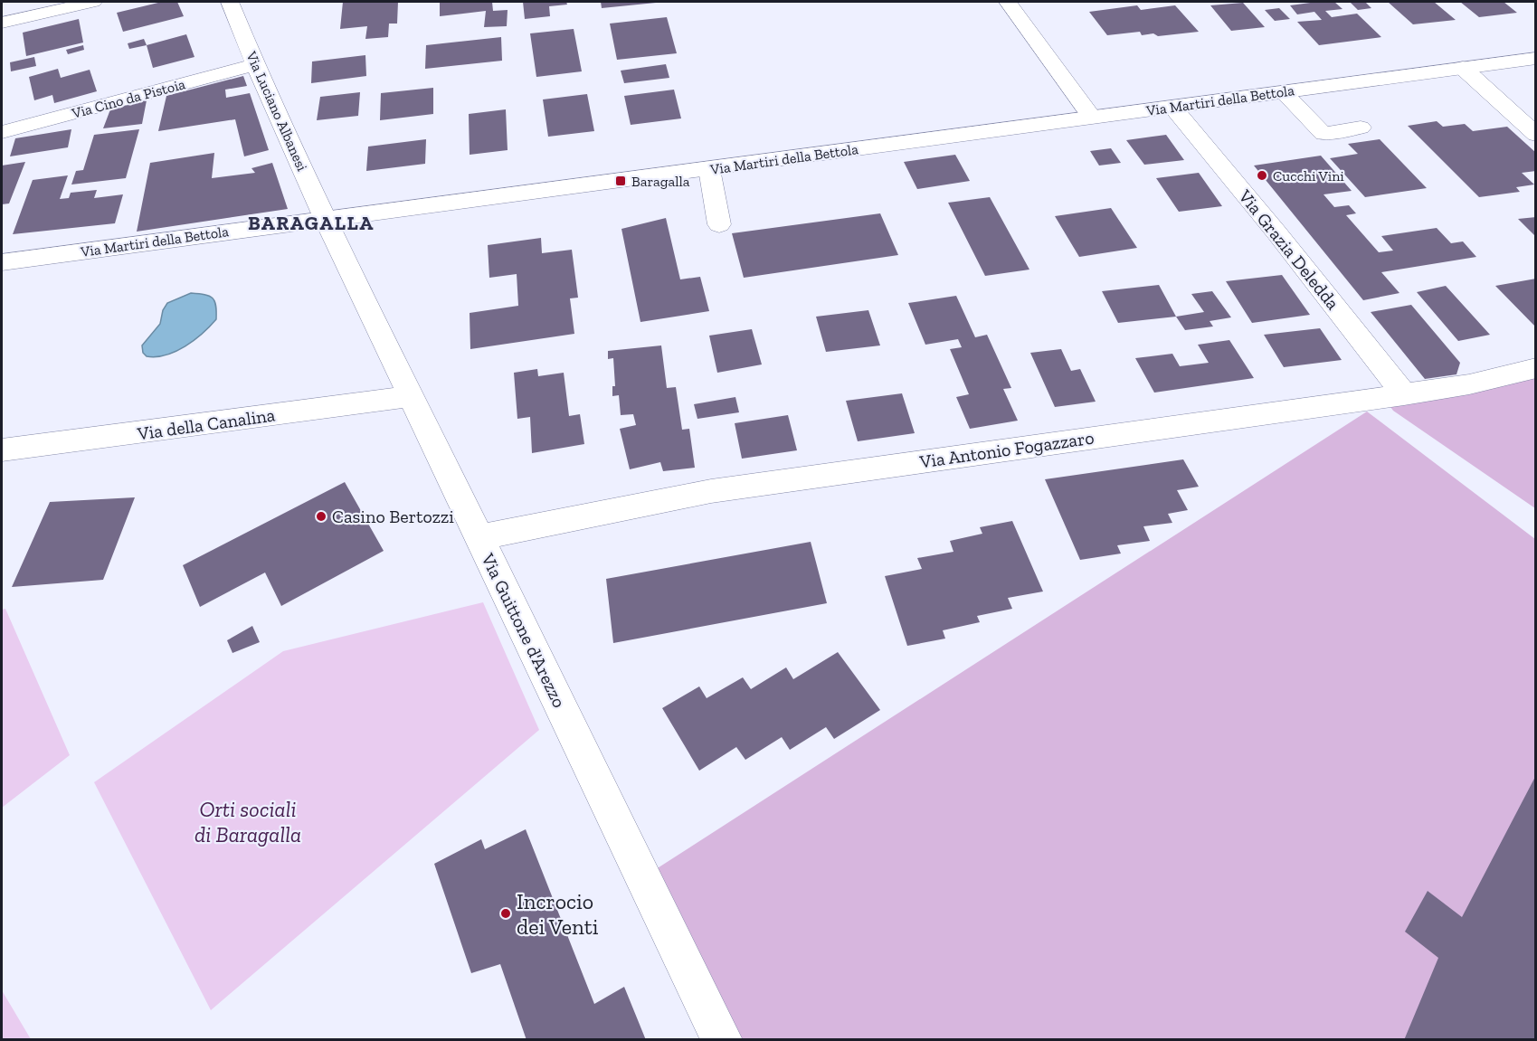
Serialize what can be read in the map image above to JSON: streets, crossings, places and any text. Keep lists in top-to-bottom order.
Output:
{
  "streets": {
    "street": [
      "Via Cino da Pistoia",
      "Via Martiri della Bettola",
      "Via Luciano Albanesi",
      "Via Grazia Deledda",
      "Via della Canalina",
      "Via Antonio Fogazzaro",
      "Via Guittone d'Arezzo"
    ]
  },
  "crossings": [
    ["Via Cino da Pistoia", "Via Luciano Albanesi"],
    ["Via Martiri della Bettola", "Via Luciano Albanesi"],
    ["Via Martiri della Bettola", "Via Grazia Deledda"],
    ["Via Martiri della Bettola", "Via Guittone d'Arezzo"],
    ["Via Luciano Albanesi", "Via Guittone d'Arezzo"],
    ["Via Grazia Deledda", "Via Antonio Fogazzaro"],
    ["Via della Canalina", "Via Guittone d'Arezzo"],
    ["Via Antonio Fogazzaro", "Via Guittone d'Arezzo"]
  ],
  "districts": ["BARAGALLA"],
  "parks": ["Orti sociali di Baragalla"],
  "places": {
    "other": ["Cucchi Vini", "Casino Bertozzi", "Incrocio dei Venti"],
    "transit": ["Baragalla"]
  }
}
